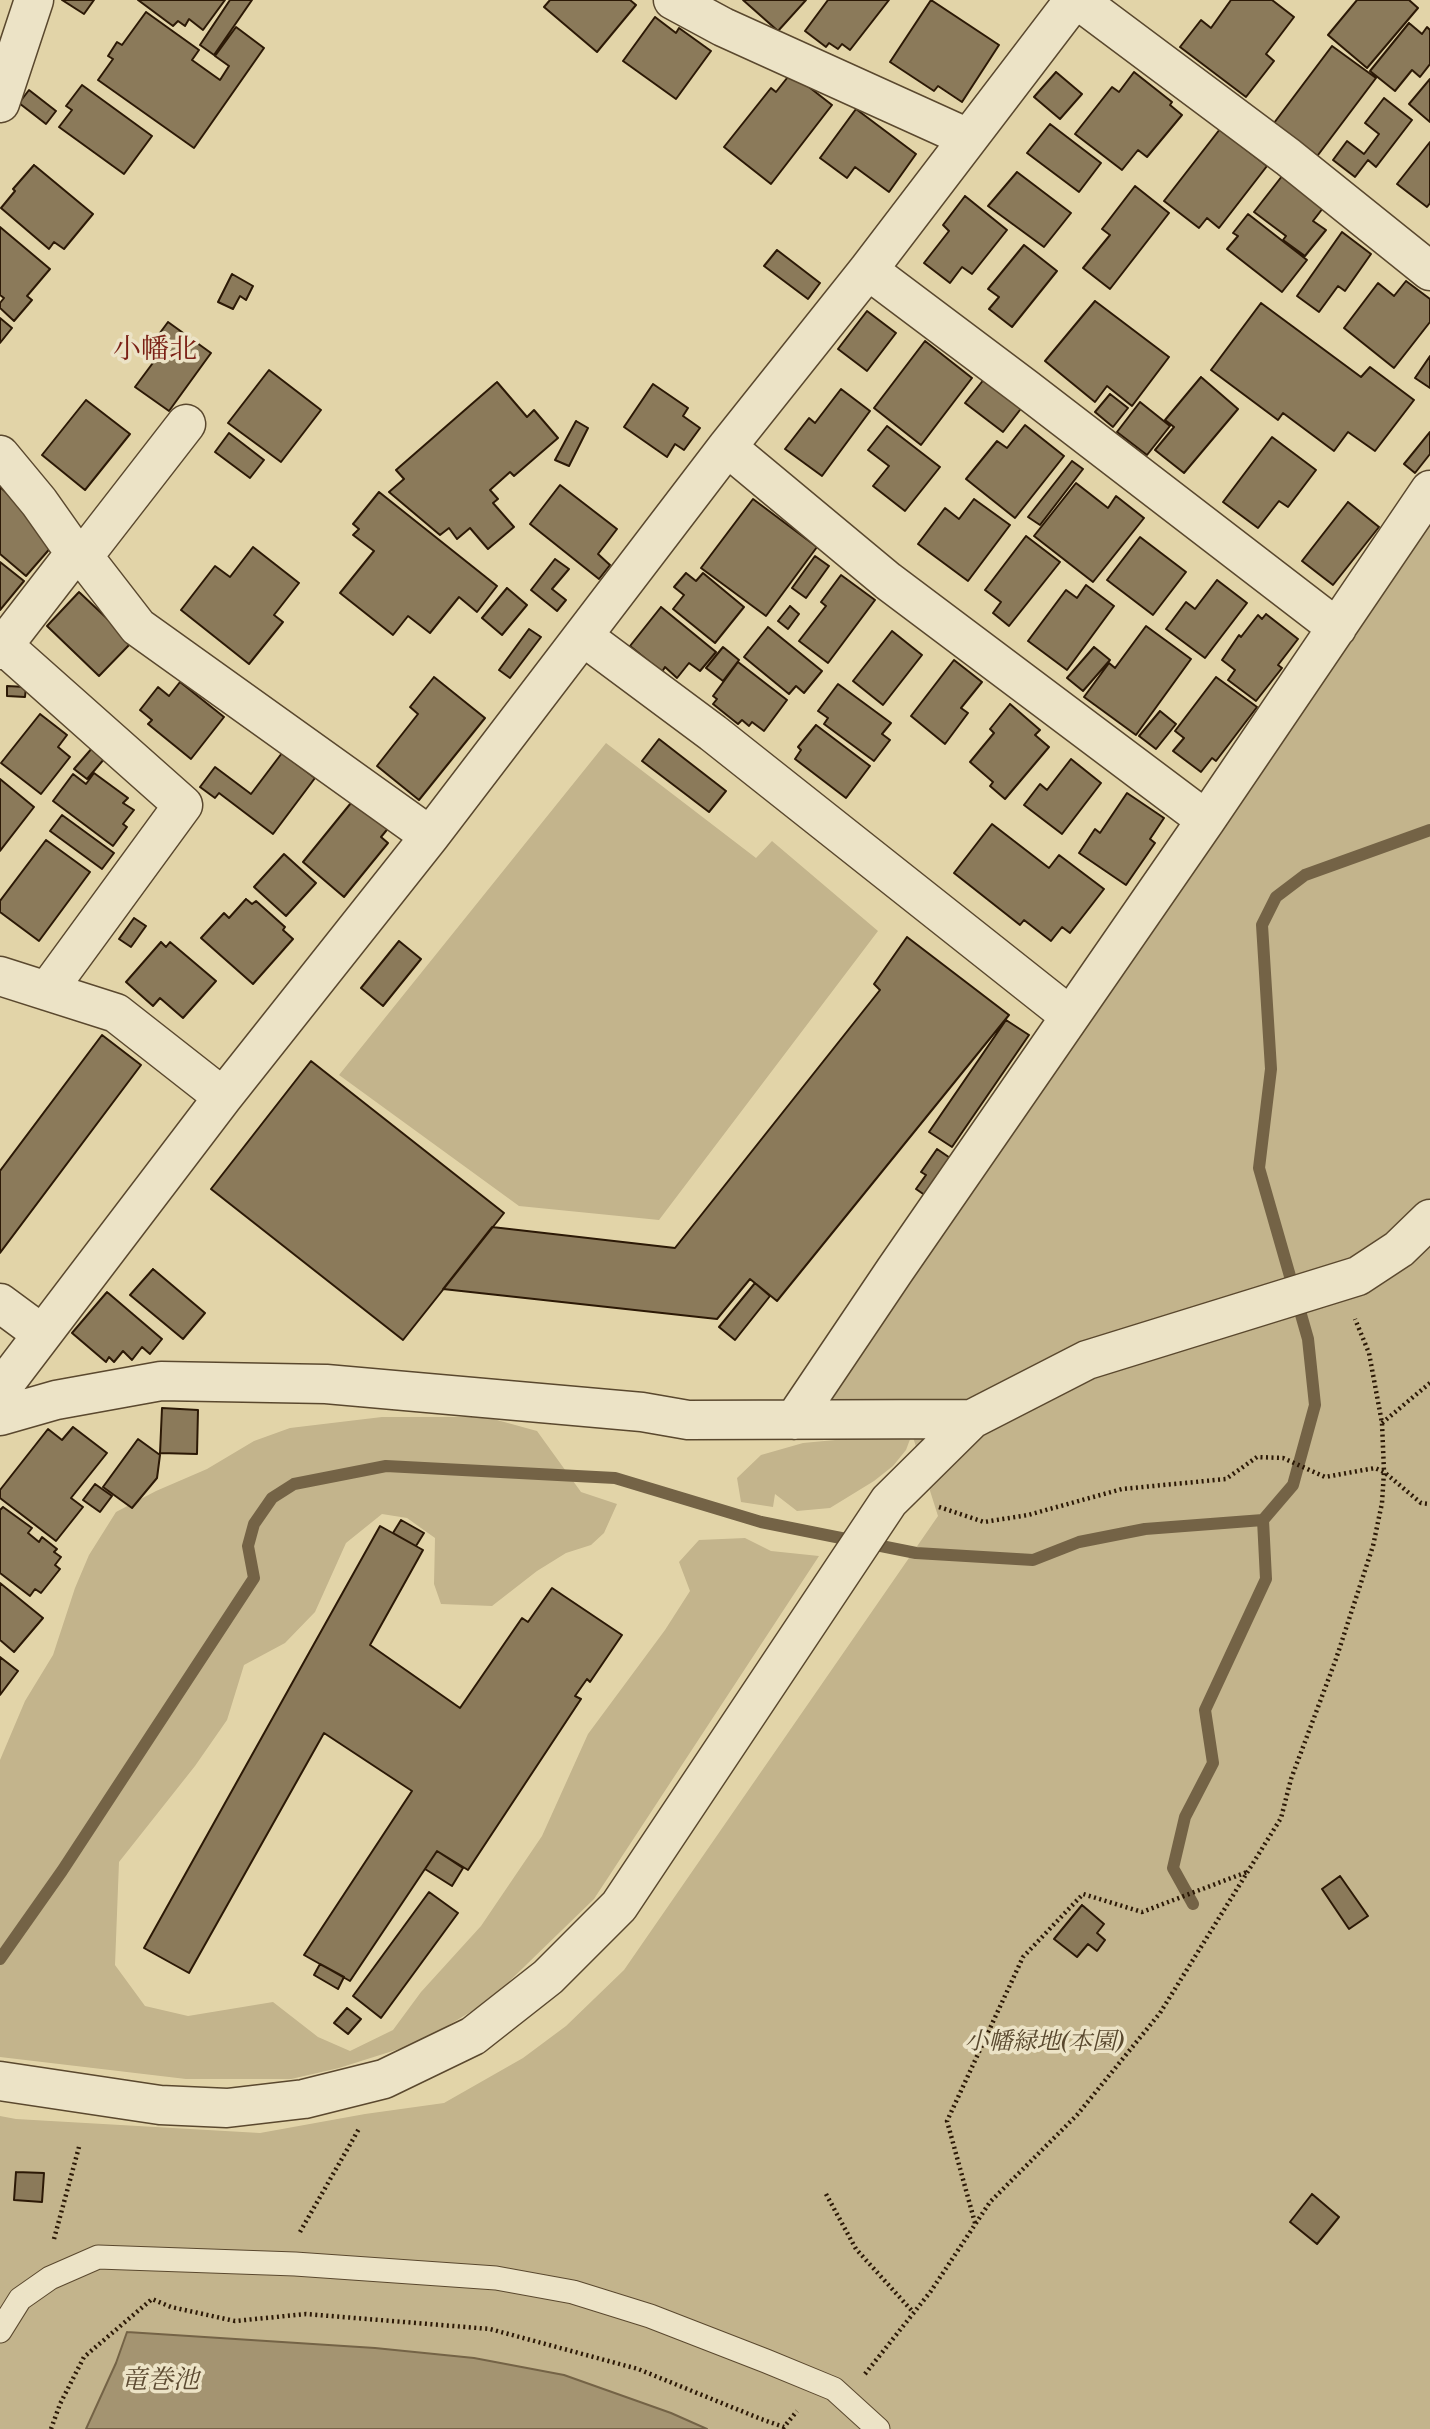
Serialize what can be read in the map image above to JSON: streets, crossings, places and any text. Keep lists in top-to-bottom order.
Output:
{
  "districts": ["小幡北"],
  "water": ["竜巻池"],
  "parks": ["小幡緑地(本園)"]
}
